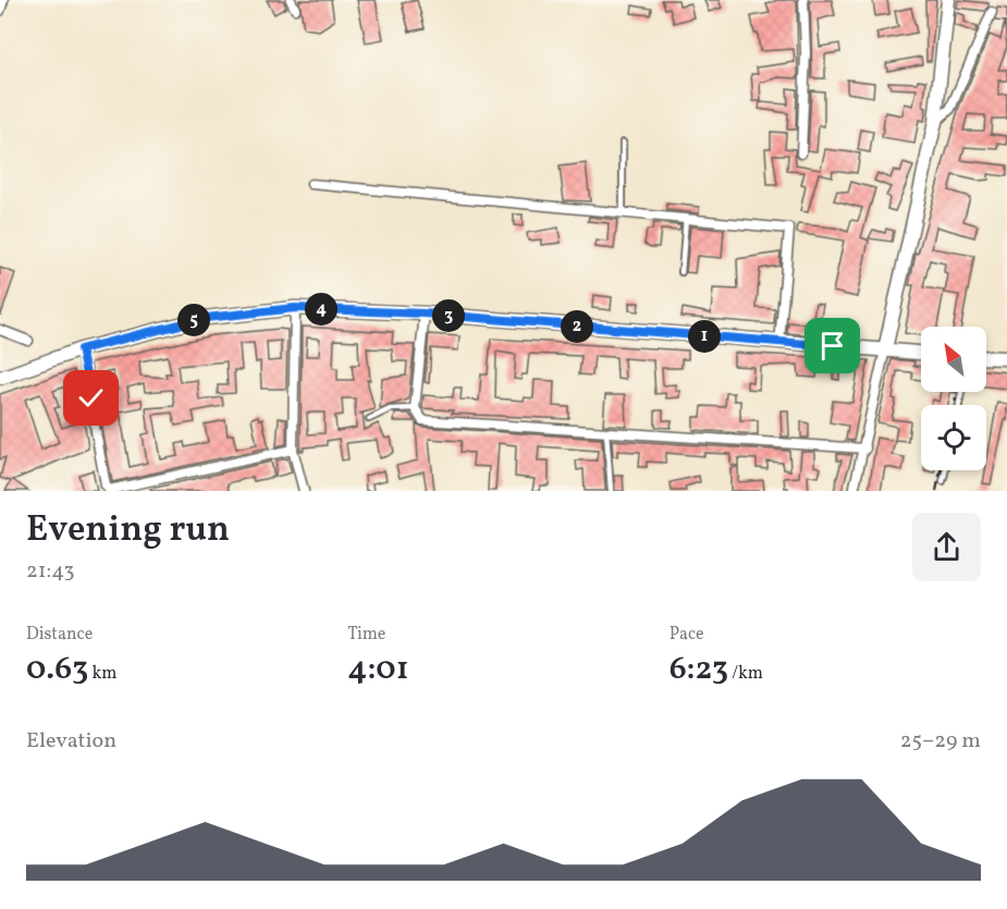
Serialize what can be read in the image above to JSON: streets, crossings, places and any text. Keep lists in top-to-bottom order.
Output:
{
  "north": "top left",
  "page": {
    "pins": [
      "4",
      "3",
      "5",
      "2",
      "1"
    ],
    "heading": ["Evening run", "21:43"],
    "stats": [
      ["Distance", "0.63 km"],
      ["Time", "4:01"],
      ["Pace", "6:23 /km"]
    ],
    "chart": ["Elevation", "25–29 m"]
  }
}
